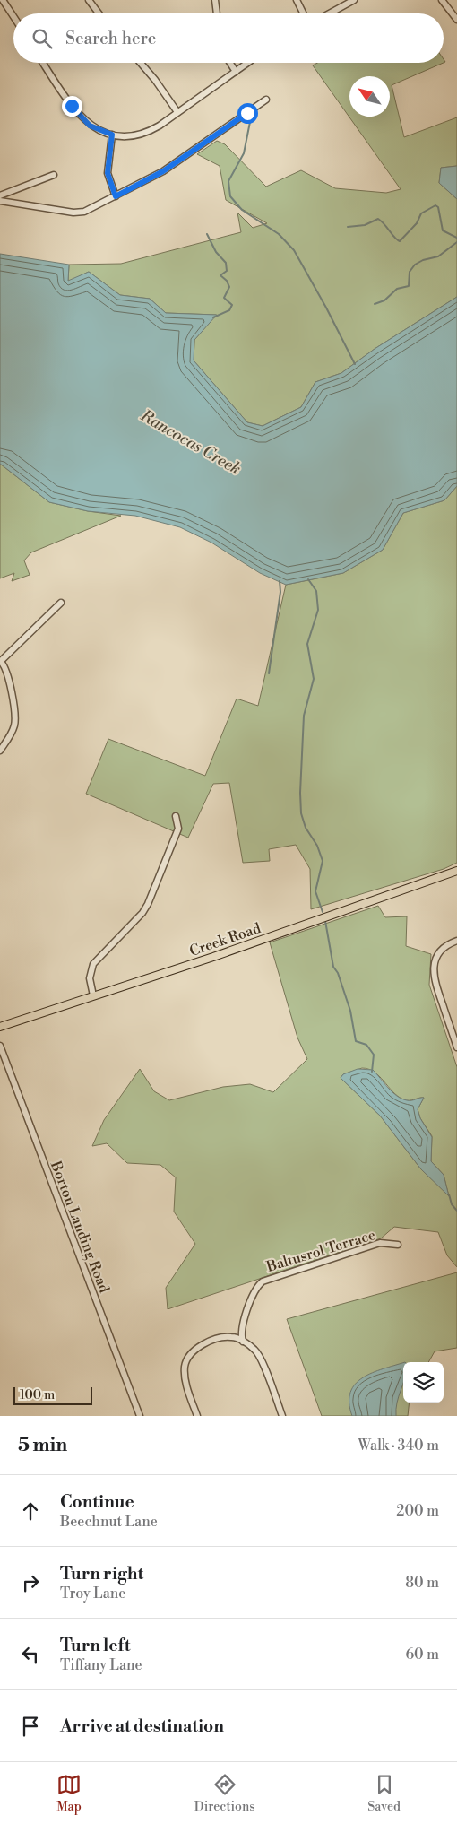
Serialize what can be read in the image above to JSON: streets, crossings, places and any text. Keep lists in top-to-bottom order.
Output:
{
  "streets": {
    "main road": ["Creek Road"],
    "street": ["Borton Landing Road", "Baltusrol Terrace"]
  },
  "water": ["Rancocas Creek"],
  "scale_bar": "100 m",
  "north": "top left",
  "page": {
    "search": "Search here",
    "scale": "100 m",
    "heading": ["5 min", "Walk · 340 m"],
    "list": [
      ["Continue", "Beechnut Lane", "200 m"],
      ["Turn right", "Troy Lane", "80 m"],
      ["Turn left", "Tiffany Lane", "60 m"],
      "Arrive at destination"
    ],
    "nav": ["Map", "Directions", "Saved"]
  }
}
